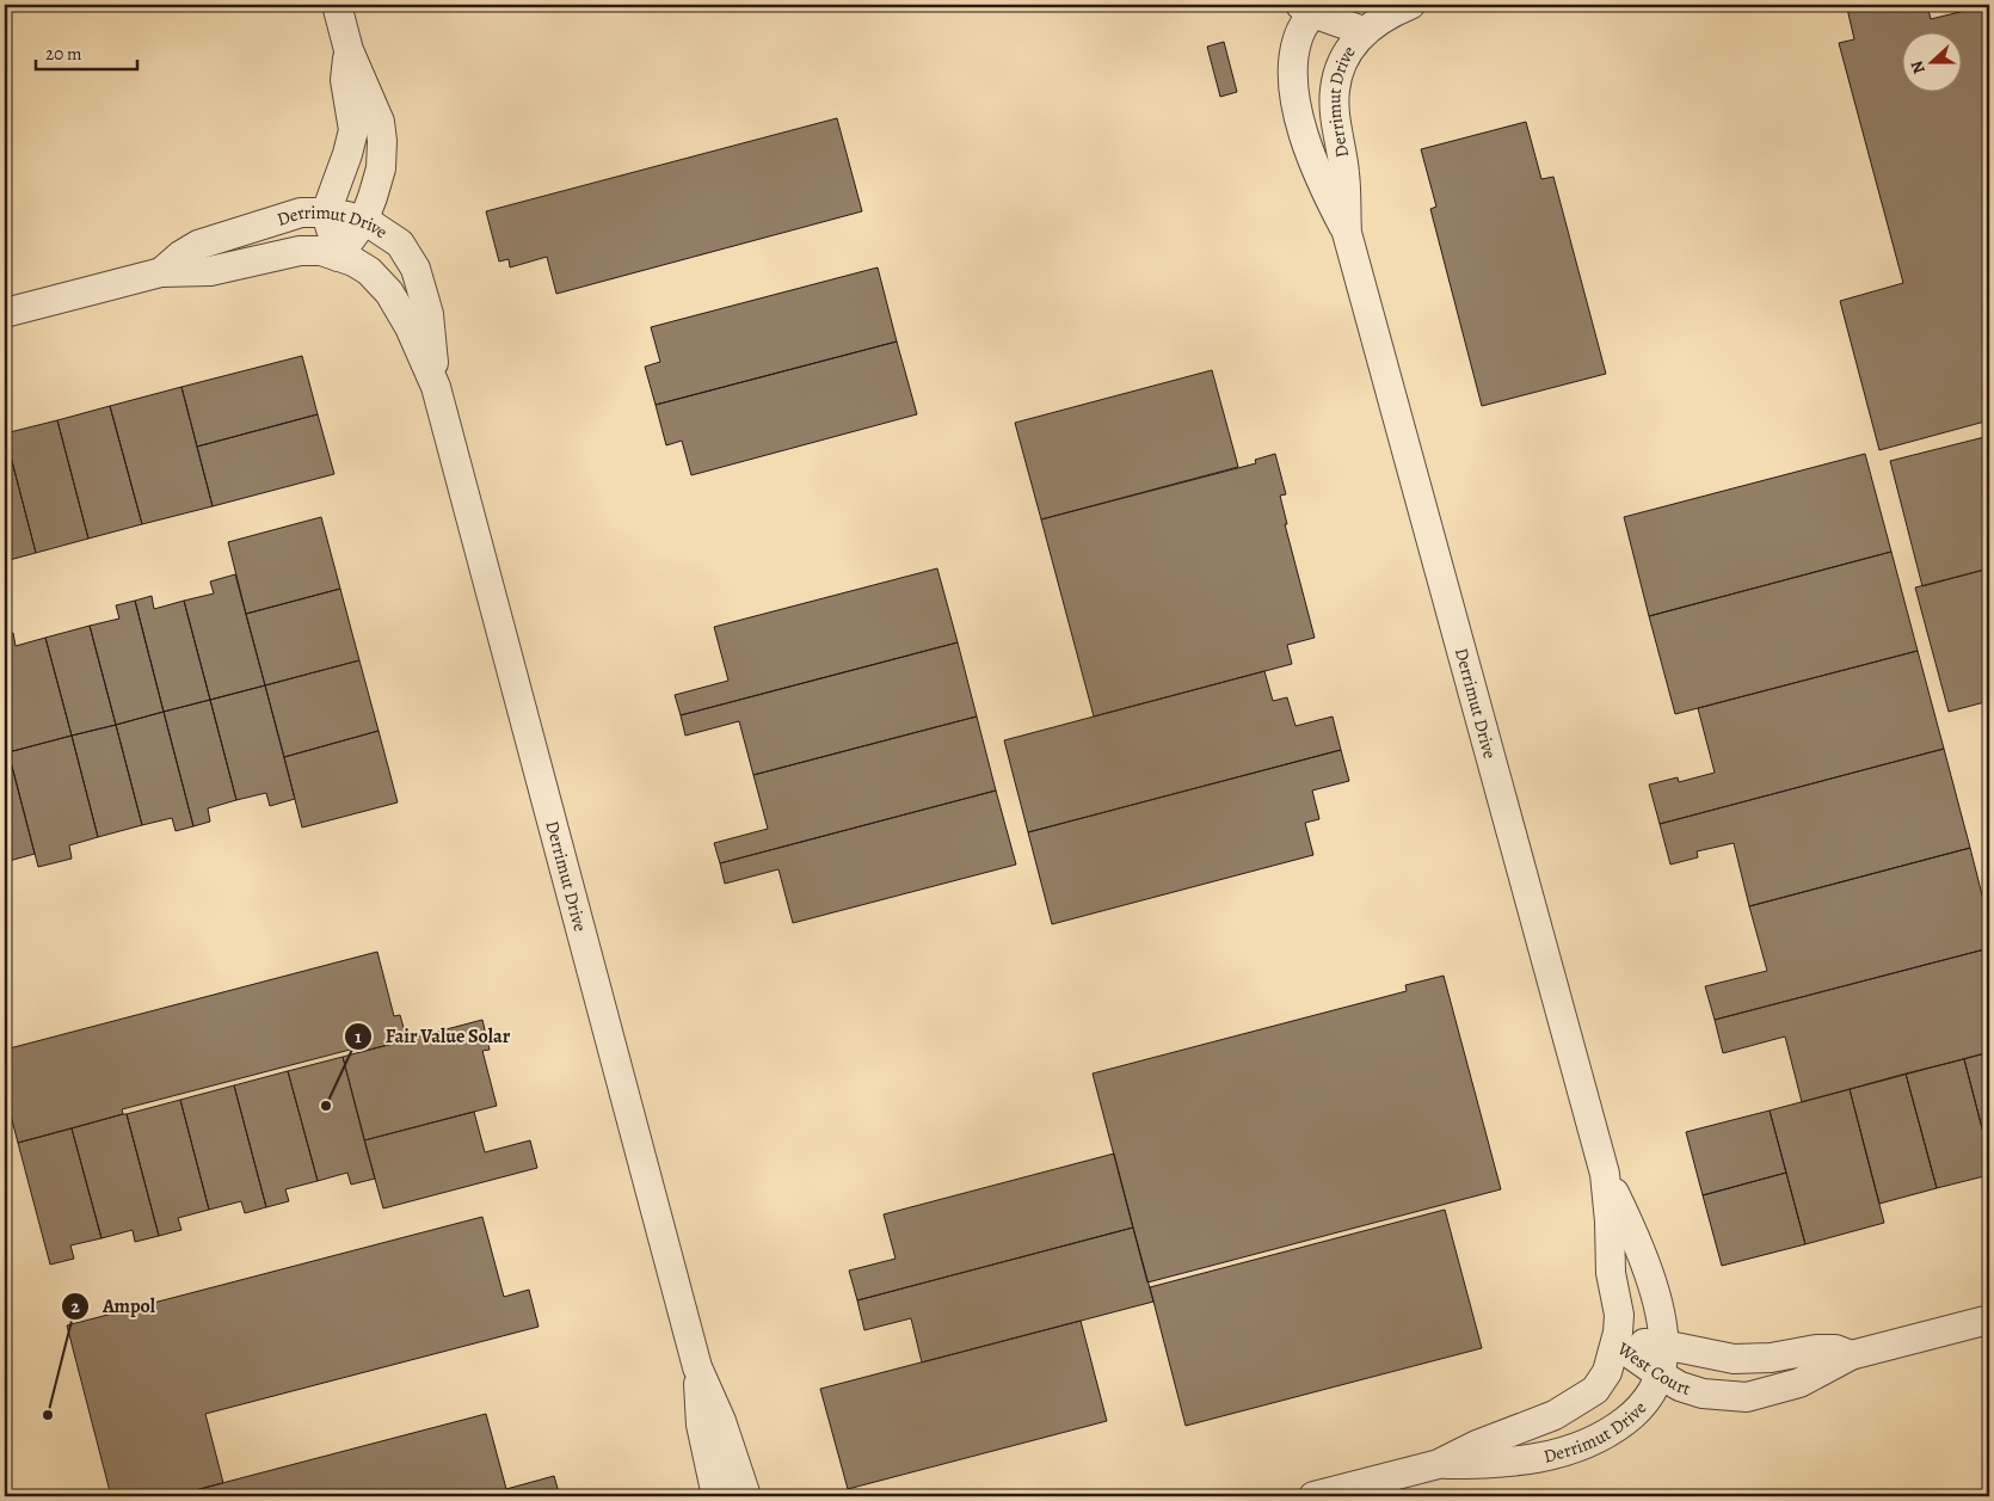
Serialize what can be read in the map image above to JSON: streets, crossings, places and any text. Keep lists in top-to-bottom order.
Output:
{
  "streets": {
    "street": ["Derrimut Drive", "West Court"]
  },
  "crossings": [
    ["Derrimut Drive", "West Court"]
  ],
  "places": ["Fair Value Solar", "Ampol"],
  "scale_bar": "20 m",
  "north": "left"
}
